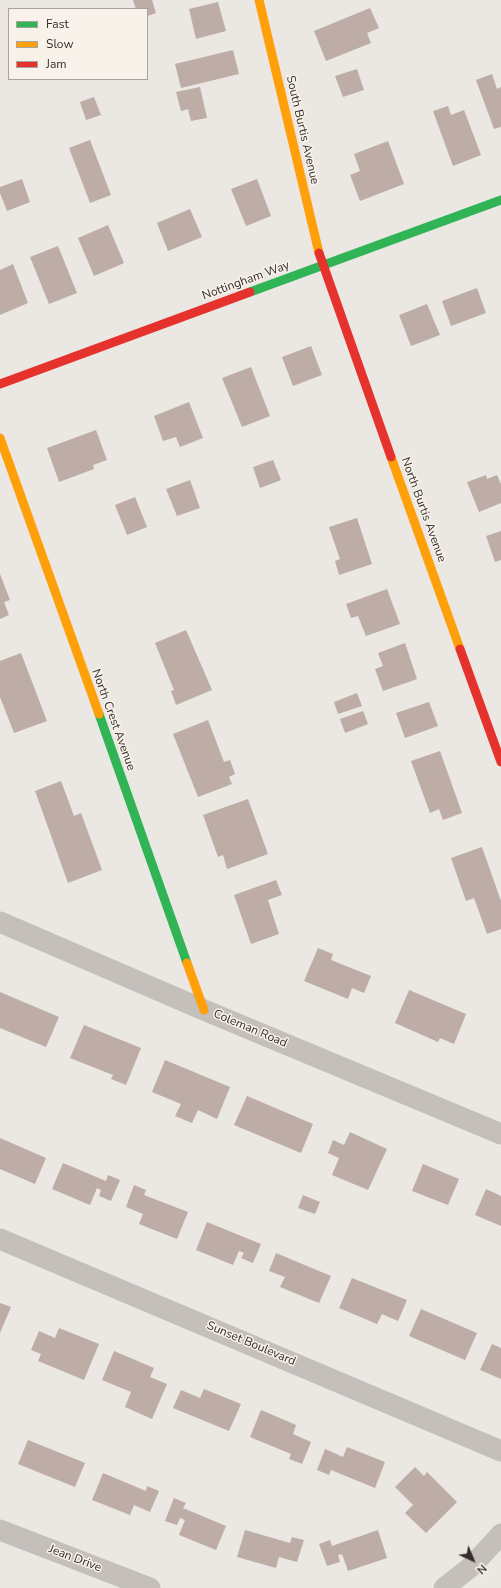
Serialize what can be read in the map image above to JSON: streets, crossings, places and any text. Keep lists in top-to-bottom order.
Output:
{
  "streets": {
    "street": [
      "South Burtis Avenue",
      "Nottingham Way",
      "North Burtis Avenue",
      "North Crest Avenue",
      "Coleman Road",
      "Sunset Boulevard",
      "Jean Drive"
    ]
  },
  "crossings": [
    ["South Burtis Avenue", "Nottingham Way"],
    ["South Burtis Avenue", "North Burtis Avenue"],
    ["Nottingham Way", "North Burtis Avenue"],
    ["North Crest Avenue", "Coleman Road"]
  ],
  "legend": ["Fast", "Slow", "Jam"],
  "north": "bottom right"
}
